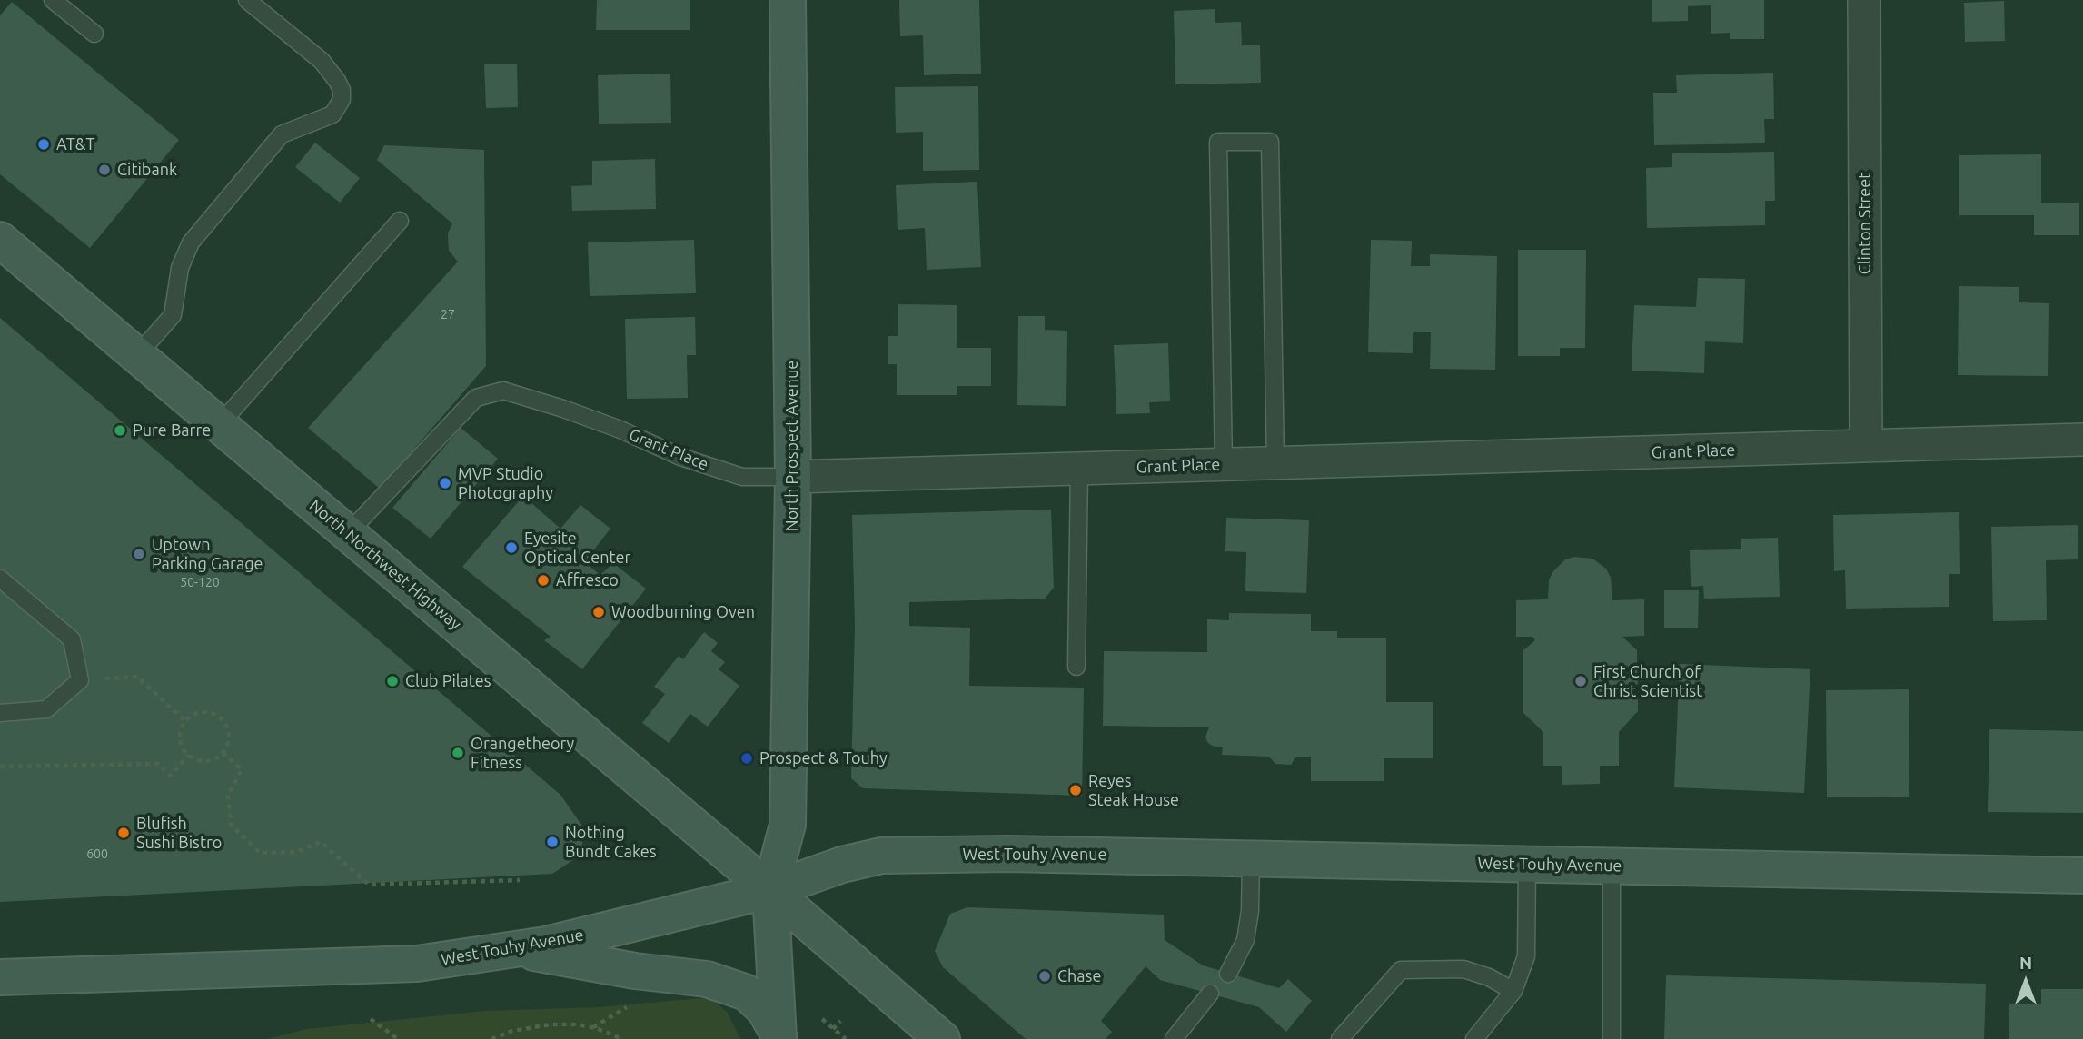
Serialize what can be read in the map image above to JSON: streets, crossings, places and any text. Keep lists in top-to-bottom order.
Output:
{
  "streets": {
    "main road": ["North Prospect Avenue", "North Northwest Highway", "West Touhy Avenue"],
    "street": ["Clinton Street", "Grant Place"]
  },
  "crossings": [
    ["Clinton Street", "Grant Place"],
    ["North Prospect Avenue", "Grant Place"],
    ["North Prospect Avenue", "North Northwest Highway"],
    ["North Prospect Avenue", "West Touhy Avenue"],
    ["Grant Place", "North Northwest Highway"],
    ["North Northwest Highway", "West Touhy Avenue"]
  ],
  "places": [
    "AT&T",
    "Citibank",
    "Pure Barre",
    "MVP Studio Photography",
    "Eyesite Optical Center",
    "Uptown Parking Garage",
    "Affresco",
    "Woodburning Oven",
    "Club Pilates",
    "First Church of Christ Scientist",
    "Orangetheory Fitness",
    "Prospect & Touhy",
    "Reyes Steak House",
    "Blufish Sushi Bistro",
    "Nothing Bundt Cakes",
    "Chase"
  ],
  "house_numbers": ["27", "50-120", "600"],
  "north": "top"
}
